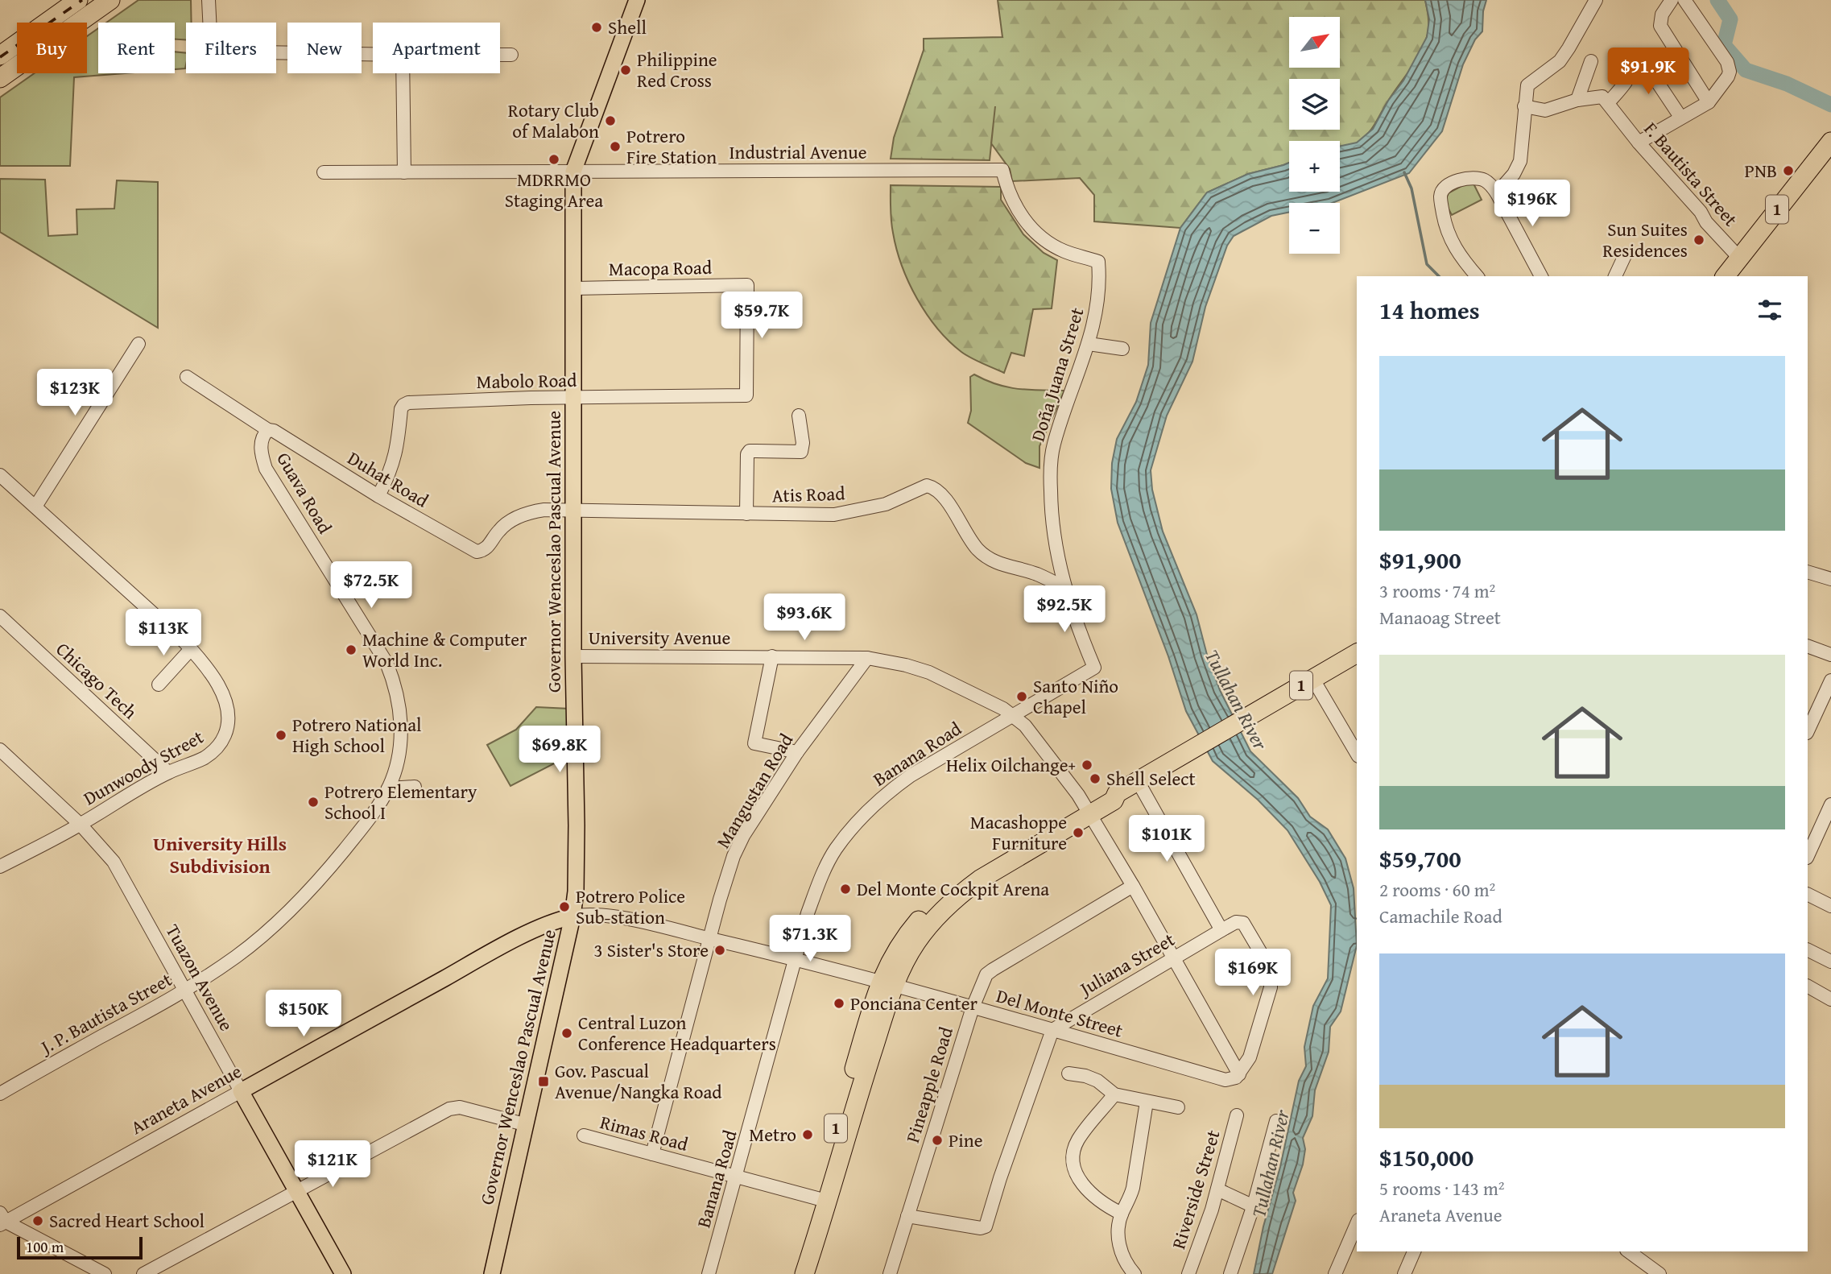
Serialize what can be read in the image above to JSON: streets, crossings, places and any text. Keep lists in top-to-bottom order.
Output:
{
  "streets": {
    "highway": ["1"],
    "main road": ["Governor Wenceslao Pascual Avenue", "Tuazon Avenue", "Araneta Avenue"],
    "street": [
      "Industrial Avenue",
      "F. Bautista Street",
      "Macopa Road",
      "Doña Juana Street",
      "Mabolo Road",
      "Duhat Road",
      "Guava Road",
      "Atis Road",
      "University Avenue",
      "Chicago Tech",
      "Banana Road",
      "Dunwoody Street",
      "Mangustan Road",
      "Juliana Street",
      "J. P. Bautista Street",
      "Del Monte Street",
      "Pineapple Road",
      "Rimas Road",
      "Riverside Street"
    ]
  },
  "crossings": [
    ["Industrial Avenue", "Doña Juana Street"],
    ["Industrial Avenue", "Governor Wenceslao Pascual Avenue"],
    ["F. Bautista Street", "1"],
    ["1", "University Avenue"],
    ["1", "Del Monte Street"],
    ["1", "Rimas Road"],
    ["Macopa Road", "Mabolo Road"],
    ["Macopa Road", "Governor Wenceslao Pascual Avenue"],
    ["Doña Juana Street", "Atis Road"],
    ["Doña Juana Street", "Banana Road"],
    ["Mabolo Road", "Duhat Road"],
    ["Mabolo Road", "Governor Wenceslao Pascual Avenue"],
    ["Duhat Road", "Guava Road"],
    ["Duhat Road", "Atis Road"],
    ["Duhat Road", "Governor Wenceslao Pascual Avenue"],
    ["Guava Road", "J. P. Bautista Street"],
    ["Atis Road", "Governor Wenceslao Pascual Avenue"],
    ["Governor Wenceslao Pascual Avenue", "University Avenue"],
    ["Governor Wenceslao Pascual Avenue", "Del Monte Street"],
    ["Governor Wenceslao Pascual Avenue", "Araneta Avenue"],
    ["University Avenue", "Banana Road"],
    ["University Avenue", "Mangustan Road"],
    ["University Avenue", "Juliana Street"],
    ["University Avenue", "Del Monte Street"],
    ["University Avenue", "Pineapple Road"],
    ["Chicago Tech", "Dunwoody Street"],
    ["Banana Road", "Del Monte Street"],
    ["Banana Road", "Rimas Road"],
    ["Dunwoody Street", "Tuazon Avenue"],
    ["Mangustan Road", "Del Monte Street"],
    ["Mangustan Road", "Rimas Road"],
    ["Juliana Street", "Del Monte Street"],
    ["Tuazon Avenue", "J. P. Bautista Street"],
    ["Tuazon Avenue", "Araneta Avenue"],
    ["Del Monte Street", "Pineapple Road"],
    ["Del Monte Street", "Araneta Avenue"]
  ],
  "districts": ["University Hills Subdivision"],
  "water": ["Tullahan River"],
  "places": {
    "other": [
      "Shell",
      "Philippine Red Cross",
      "Rotary Club of Malabon",
      "Potrero Fire Station",
      "MDRRMO Staging Area",
      "PNB",
      "Sun Suites Residences",
      "Machine & Computer World Inc.",
      "Santo Niño Chapel",
      "Potrero National High School",
      "Helix Oilchange+",
      "Shell Select",
      "Potrero Elementary School I",
      "Macashoppe Furniture",
      "Del Monte Cockpit Arena",
      "Potrero Police Sub-station",
      "3 Sister's Store",
      "Ponciana Center",
      "Central Luzon Conference Headquarters",
      "Metro",
      "Pine",
      "Sacred Heart School"
    ],
    "transit": ["Gov. Pascual Avenue/Nangka Road"]
  },
  "scale_bar": "100 m",
  "north": "top right",
  "page": {
    "map_buttons": ["+", "−"],
    "chip": [
      "Buy",
      "Rent",
      "Filters",
      "New",
      "Apartment"
    ],
    "price": [
      "$91.9K",
      "$196K",
      "$59.7K",
      "$123K",
      "$72.5K",
      "$92.5K",
      "$93.6K",
      "$113K",
      "$69.8K",
      "$101K",
      "$71.3K",
      "$169K",
      "$150K",
      "$121K"
    ],
    "heading": "14 homes",
    "list": [
      {
        "name": "$91,900",
        "note": "3 rooms · 74 m² · Manaoag Street"
      },
      {
        "name": "$59,700",
        "note": "2 rooms · 60 m² · Camachile Road"
      },
      {
        "name": "$150,000",
        "note": "5 rooms · 143 m² · Araneta Avenue"
      }
    ],
    "scale": "100 m"
  }
}
